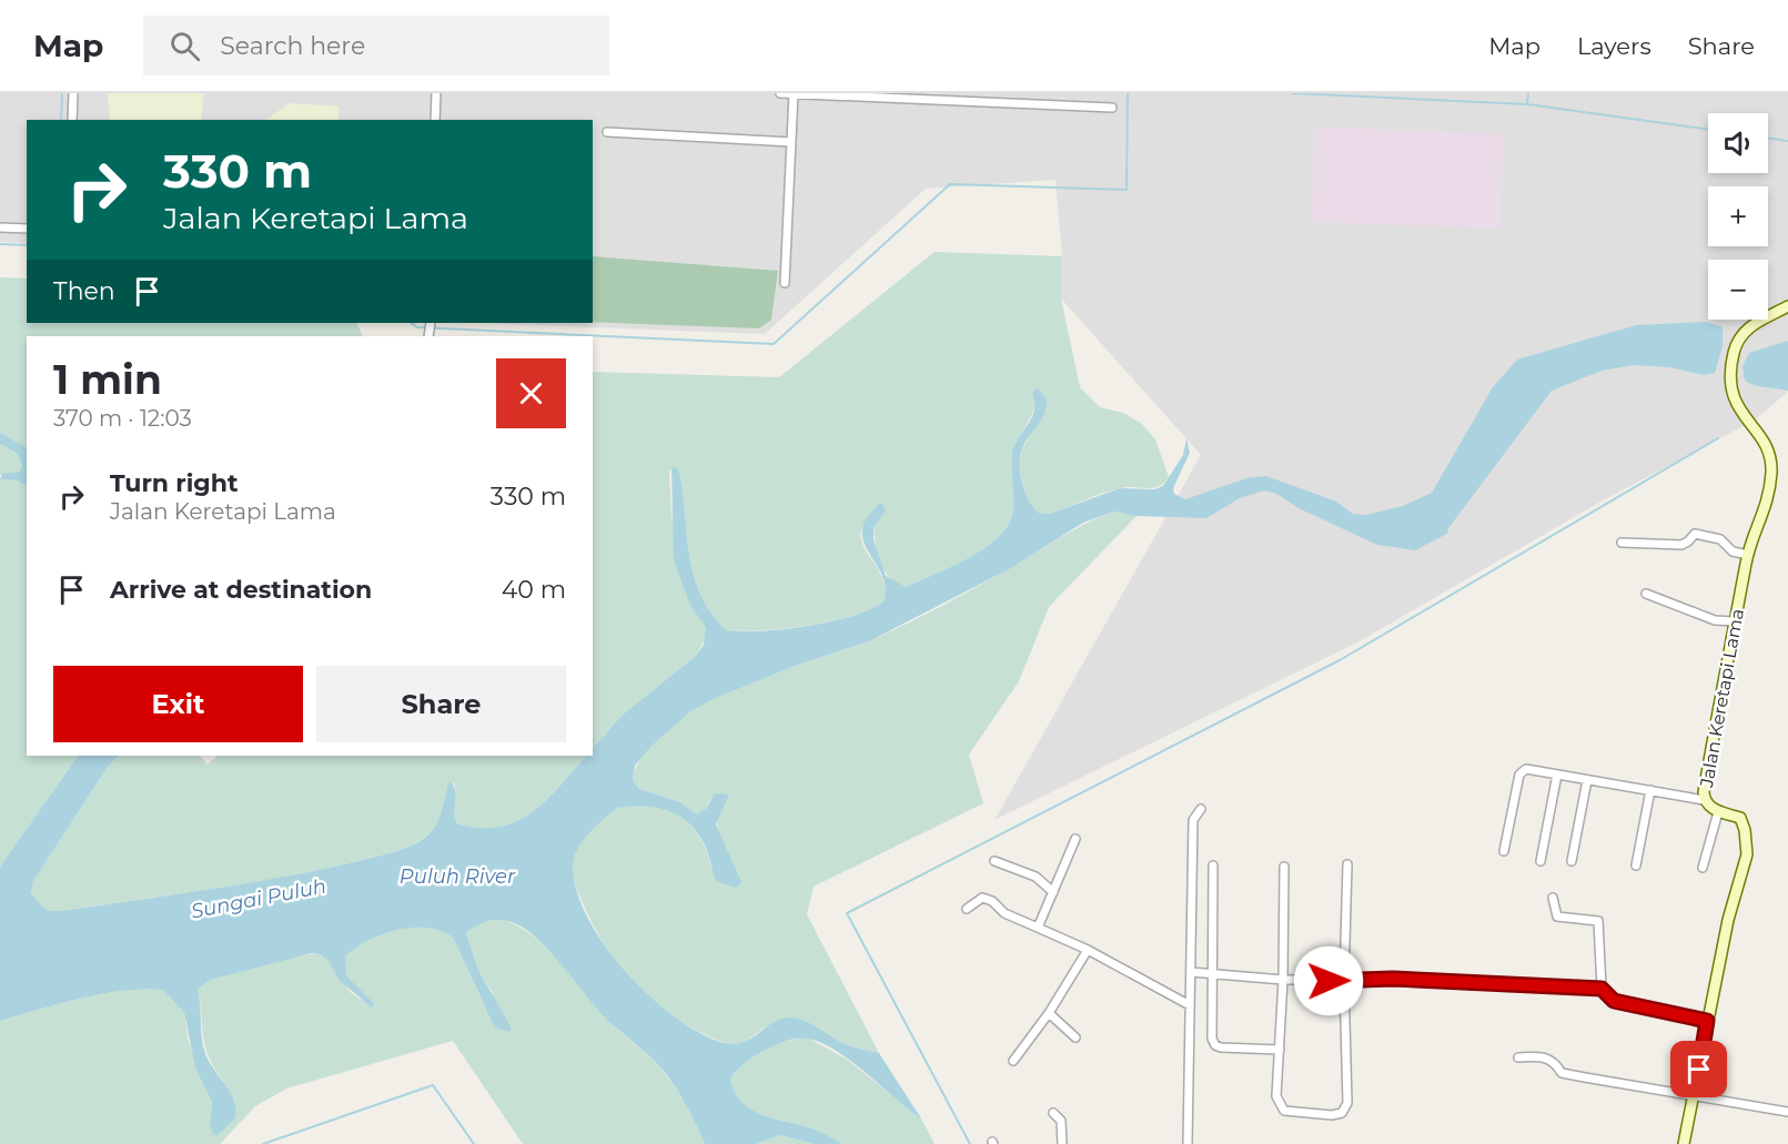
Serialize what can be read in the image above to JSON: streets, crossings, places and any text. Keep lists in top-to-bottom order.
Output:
{
  "streets": {
    "street": ["Jalan Keretapi Lama"]
  },
  "water": ["Puluh River", "Sungai Puluh"],
  "page": {
    "header": "Map",
    "search": "Search here",
    "nav": ["Map", "Layers", "Share"],
    "map_buttons": ["+", "−"],
    "turn": ["330 m", "Jalan Keretapi Lama"],
    "then": "Then",
    "heading": ["1 min", "370 m · 12:03"],
    "list": [
      {
        "name": "Turn right",
        "note": "Jalan Keretapi Lama",
        "value": "330 m"
      },
      {
        "name": "Arrive at destination",
        "value": "40 m"
      }
    ],
    "buttons": ["Exit", "Share"]
  }
}
